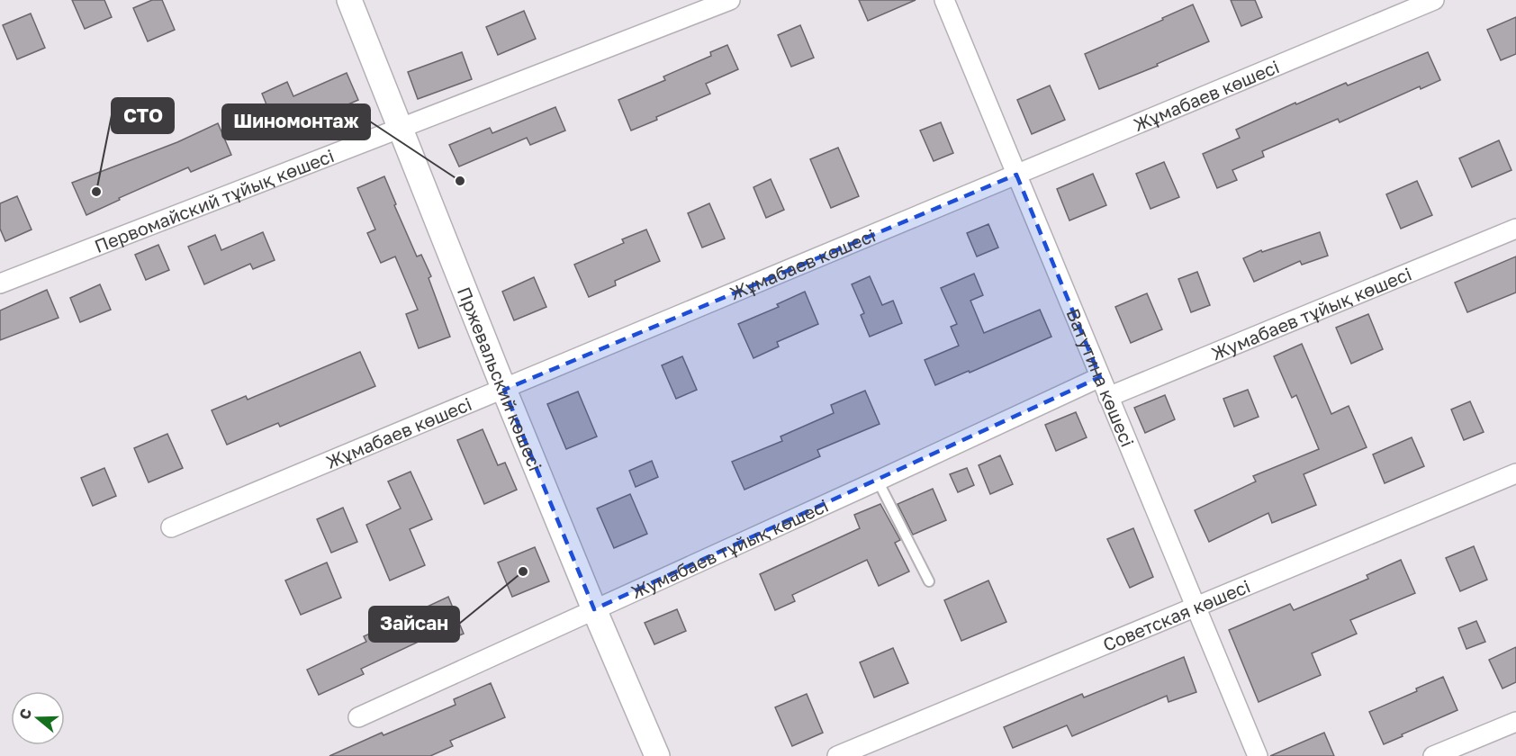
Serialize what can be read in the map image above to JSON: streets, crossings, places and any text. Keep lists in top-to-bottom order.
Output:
{
  "streets": {
    "street": [
      "Жұмабаев көшесі",
      "Первомайский тұйық көшесі",
      "Жумабаев тұйық көшесі",
      "Ватутина көшесі",
      "Пржевальский көшесі",
      "Советская көшесі"
    ]
  },
  "crossings": [
    ["Жұмабаев көшесі", "Ватутина көшесі"],
    ["Жұмабаев көшесі", "Пржевальский көшесі"],
    ["Первомайский тұйық көшесі", "Пржевальский көшесі"],
    ["Жумабаев тұйық көшесі", "Ватутина көшесі"],
    ["Жумабаев тұйық көшесі", "Пржевальский көшесі"],
    ["Ватутина көшесі", "Советская көшесі"]
  ],
  "places": ["Шиномонтаж", "СТО", "Зайсан"],
  "north": "left"
}
